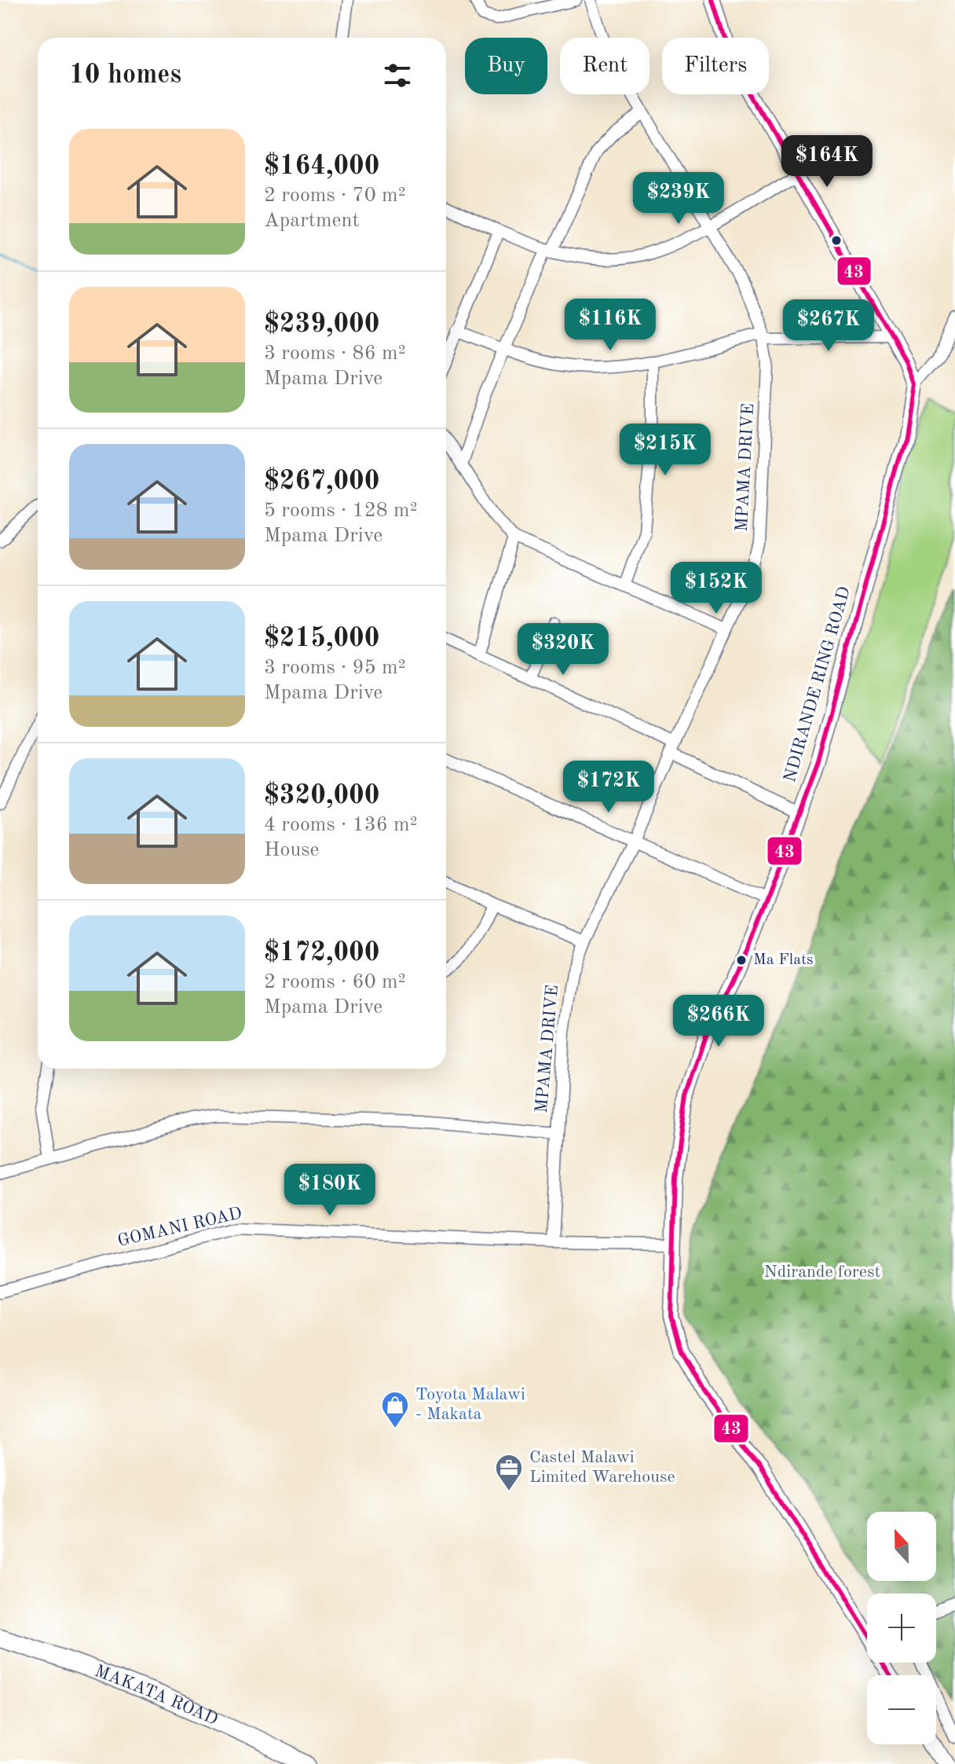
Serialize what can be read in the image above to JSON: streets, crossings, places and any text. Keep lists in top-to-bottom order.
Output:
{
  "streets": {
    "main road": ["MAKATA ROAD"],
    "street": ["MPAMA DRIVE", "NDIRANDE RING ROAD", "GOMANI ROAD"]
  },
  "crossings": [
    ["MPAMA DRIVE", "GOMANI ROAD"],
    ["NDIRANDE RING ROAD", "GOMANI ROAD"]
  ],
  "parks": ["Ndirande forest"],
  "places": {
    "other": ["Ma Flats"],
    "shop": ["Toyota Malawi - Makata"],
    "office": ["Castel Malawi Limited Warehouse"]
  },
  "lines": ["transit line 43"],
  "north": "top",
  "page": {
    "chip": ["Buy", "Rent", "Filters"],
    "heading": "10 homes",
    "list": [
      {
        "name": "$164,000",
        "note": "2 rooms · 70 m² · Apartment"
      },
      {
        "name": "$239,000",
        "note": "3 rooms · 86 m² · Mpama Drive"
      },
      {
        "name": "$267,000",
        "note": "5 rooms · 128 m² · Mpama Drive"
      },
      {
        "name": "$215,000",
        "note": "3 rooms · 95 m² · Mpama Drive"
      },
      {
        "name": "$320,000",
        "note": "4 rooms · 136 m² · House"
      },
      {
        "name": "$172,000",
        "note": "2 rooms · 60 m² · Mpama Drive"
      }
    ],
    "price": [
      "$164K",
      "$239K",
      "$116K",
      "$267K",
      "$215K",
      "$152K",
      "$320K",
      "$172K",
      "$266K",
      "$180K"
    ],
    "map_buttons": ["+", "−"]
  }
}
